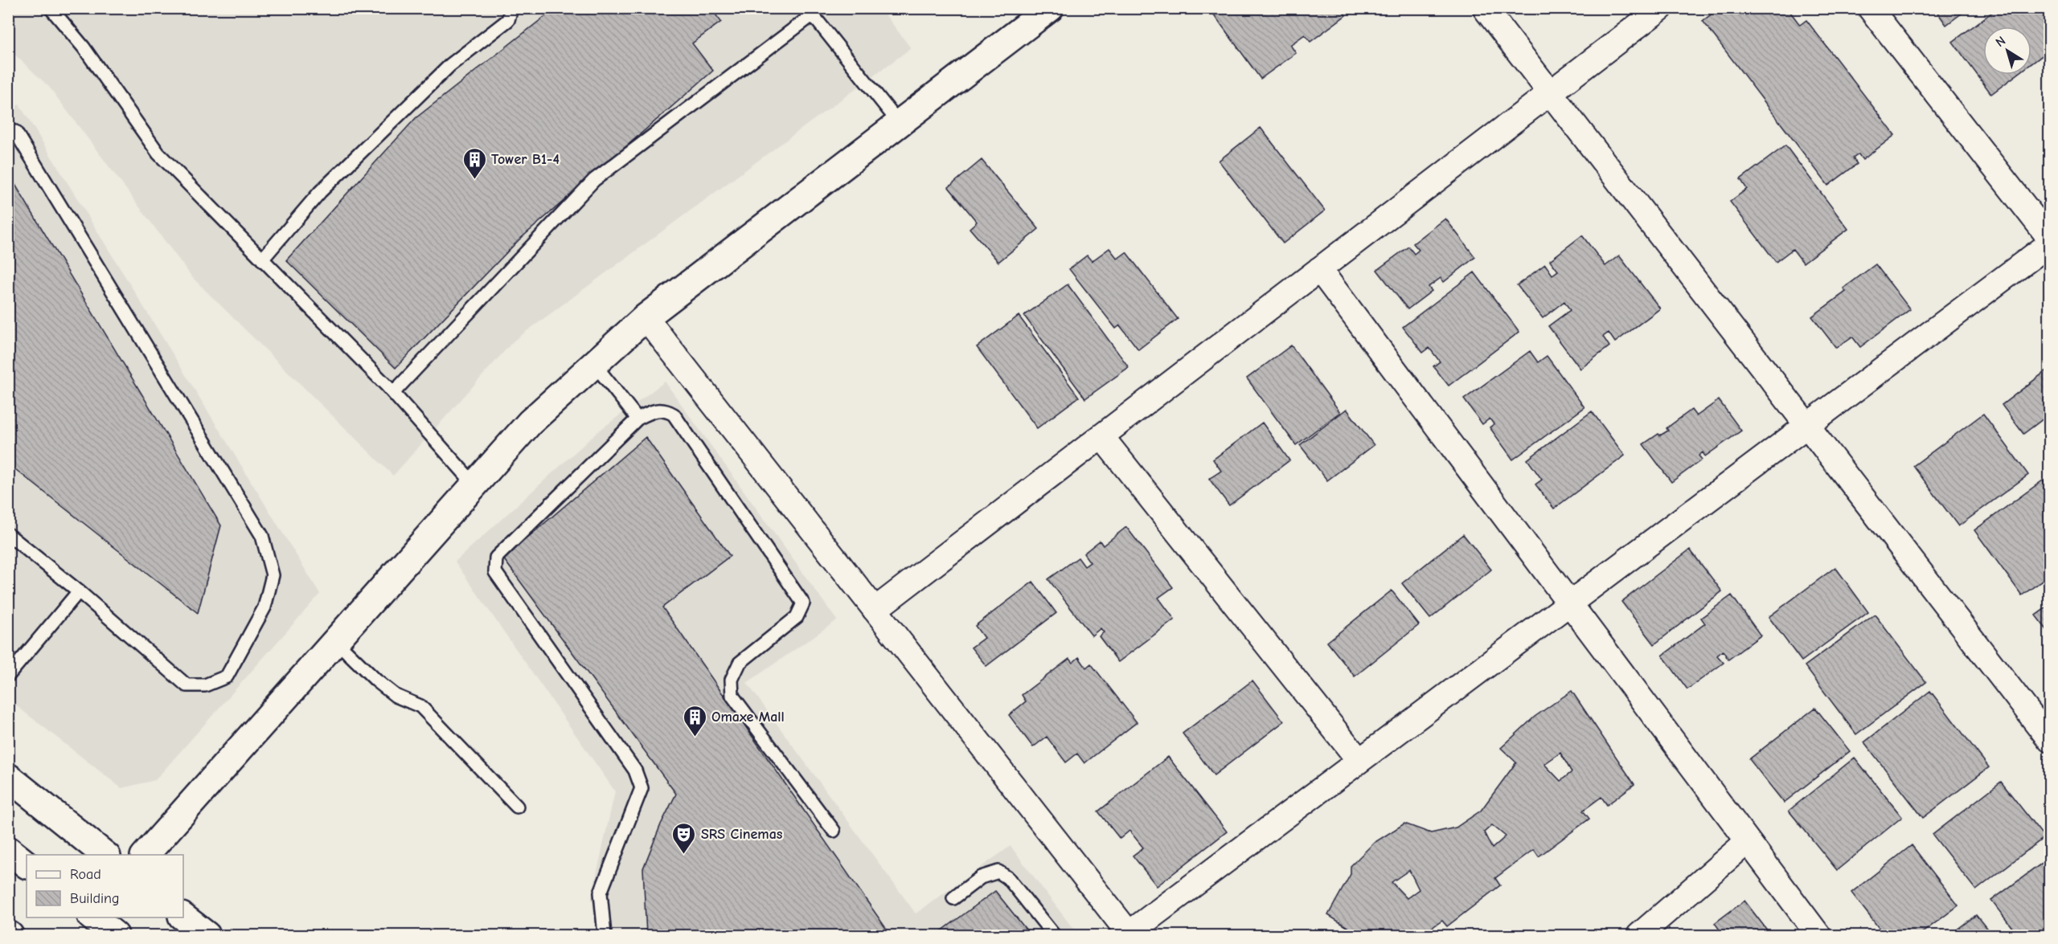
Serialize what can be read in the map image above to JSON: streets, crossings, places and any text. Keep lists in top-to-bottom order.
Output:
{
  "places": {
    "building": ["Tower B1-4", "Omaxe Mall"],
    "theatre": ["SRS Cinemas"]
  },
  "legend": ["Road", "Building"],
  "north": "top left"
}
